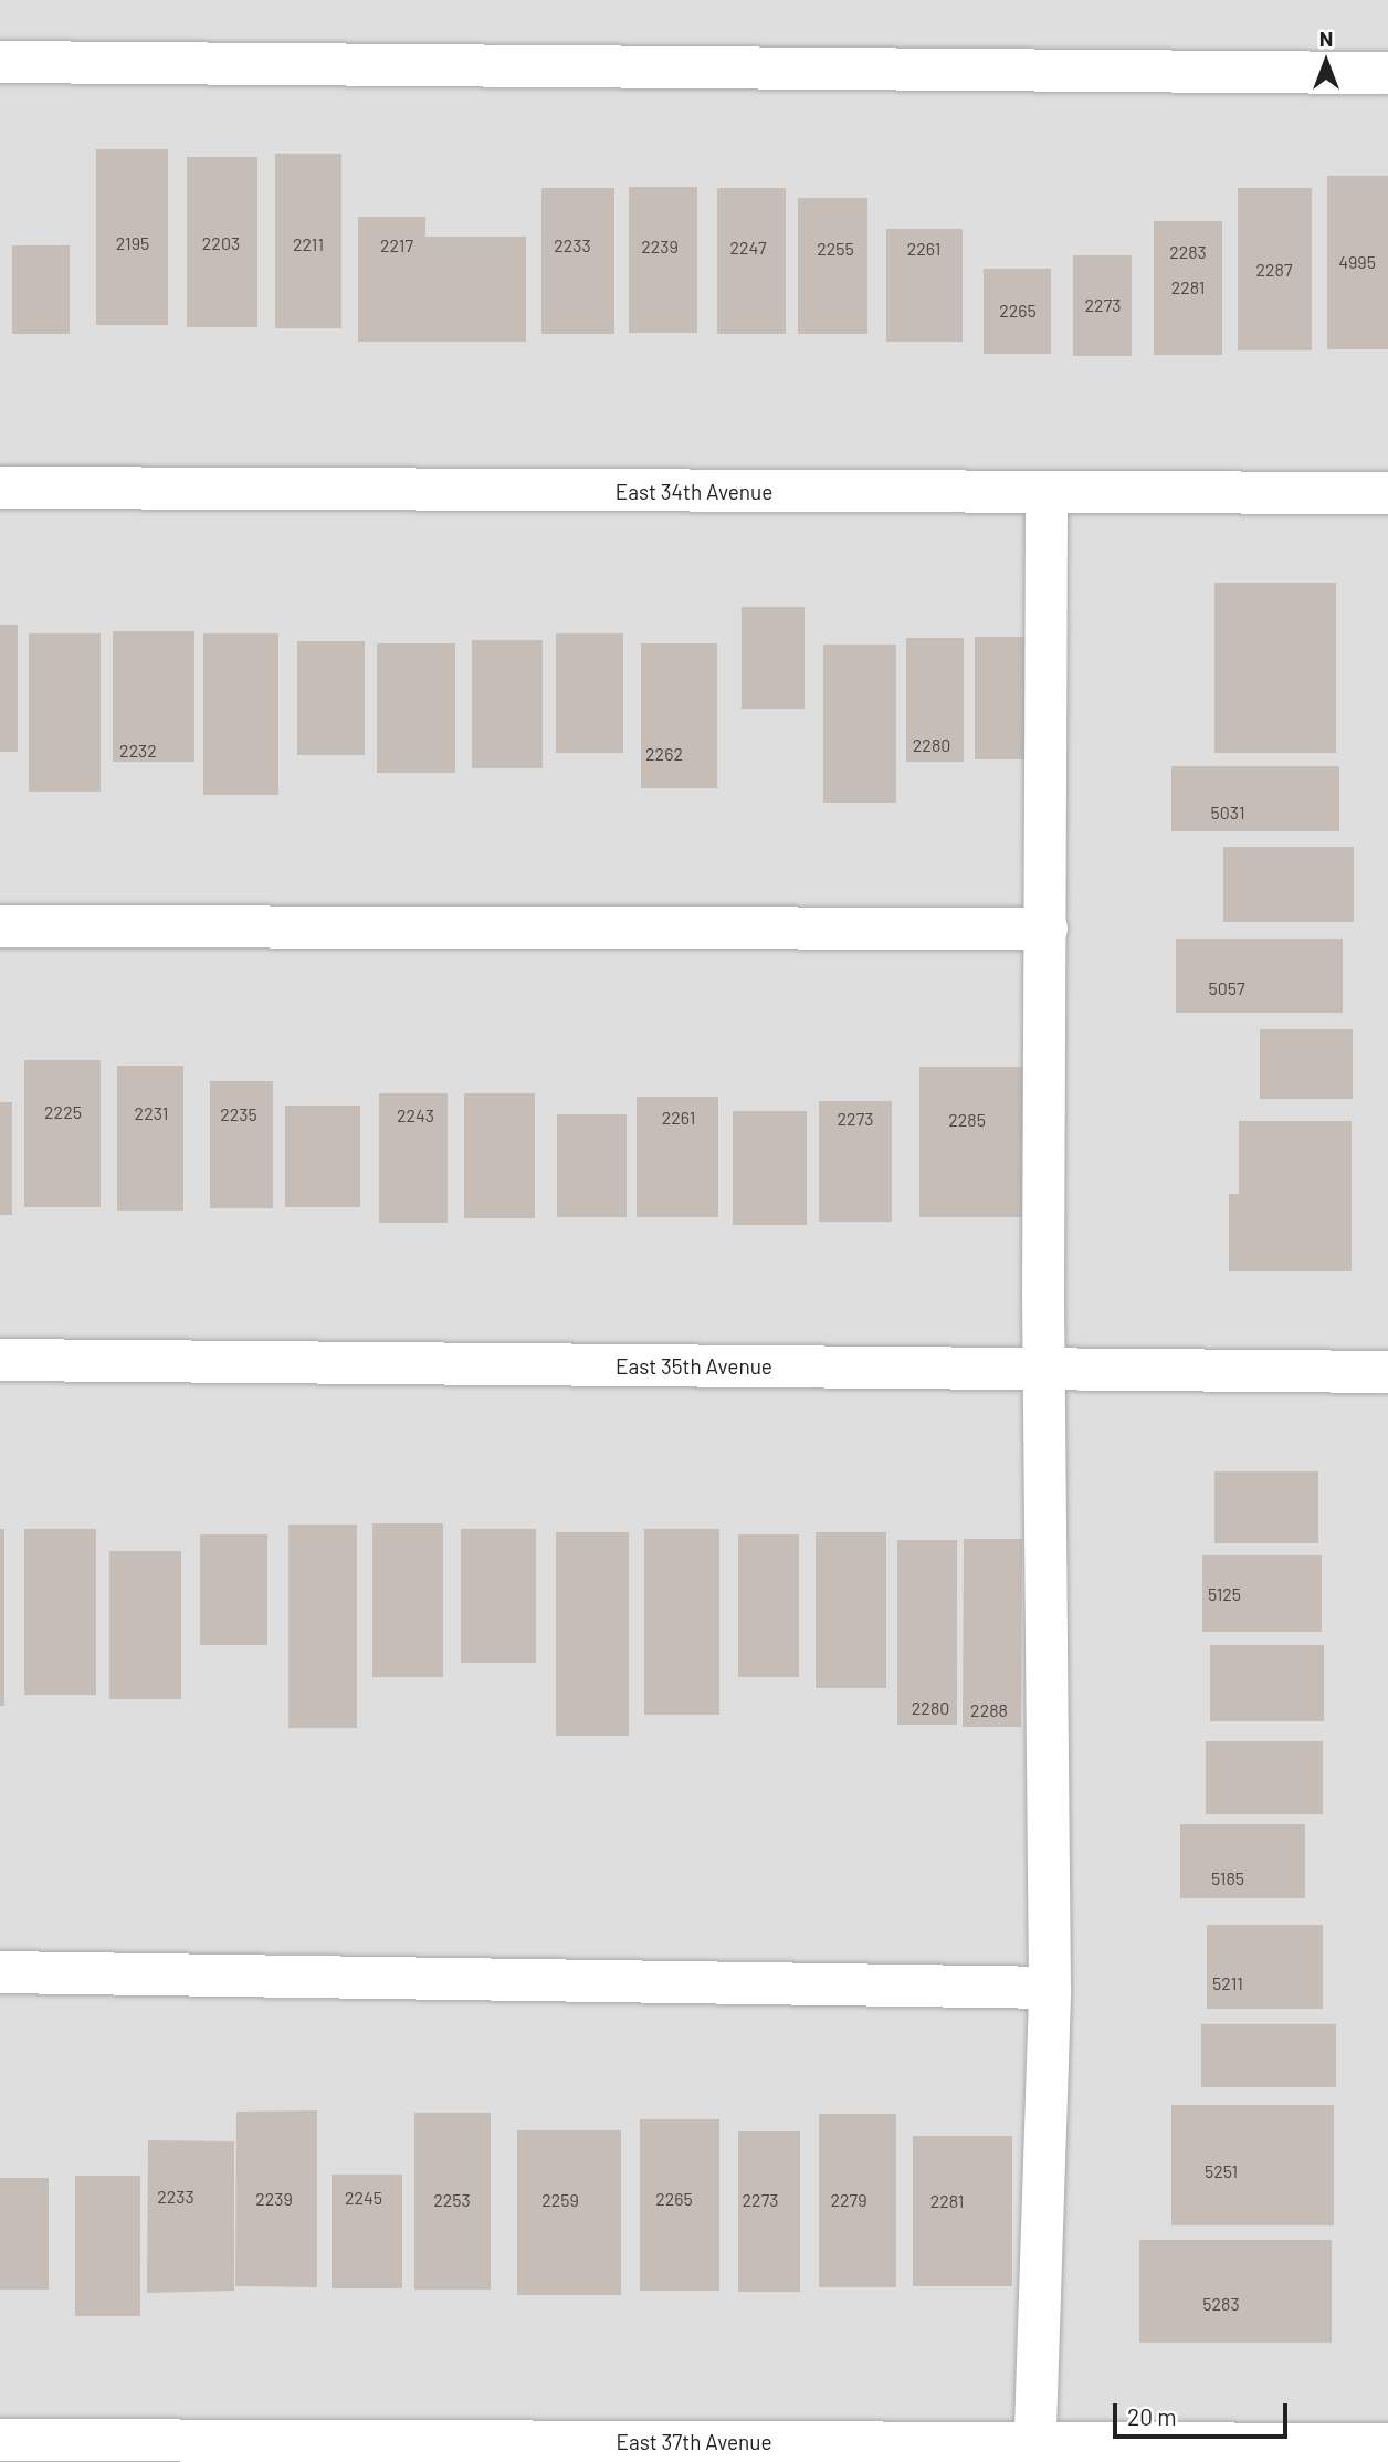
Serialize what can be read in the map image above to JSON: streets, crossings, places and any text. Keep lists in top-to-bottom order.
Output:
{
  "streets": {
    "street": ["East 34th Avenue", "East 35th Avenue", "East 37th Avenue"]
  },
  "house_numbers": [
    "2195",
    "2203",
    "2211",
    "2217",
    "2233",
    "2239",
    "2247",
    "2255",
    "2261",
    "2283",
    "4995",
    "2287",
    "2281",
    "2273",
    "2265",
    "2280",
    "2232",
    "2262",
    "5031",
    "5057",
    "2225",
    "2231",
    "2235",
    "2243",
    "2261",
    "2273",
    "2285",
    "5125",
    "2280",
    "2288",
    "5185",
    "5211",
    "5251",
    "2233",
    "2245",
    "2239",
    "2265",
    "2253",
    "2259",
    "2273",
    "2279",
    "2281",
    "5283"
  ],
  "scale_bar": "20 m",
  "north": "top"
}
